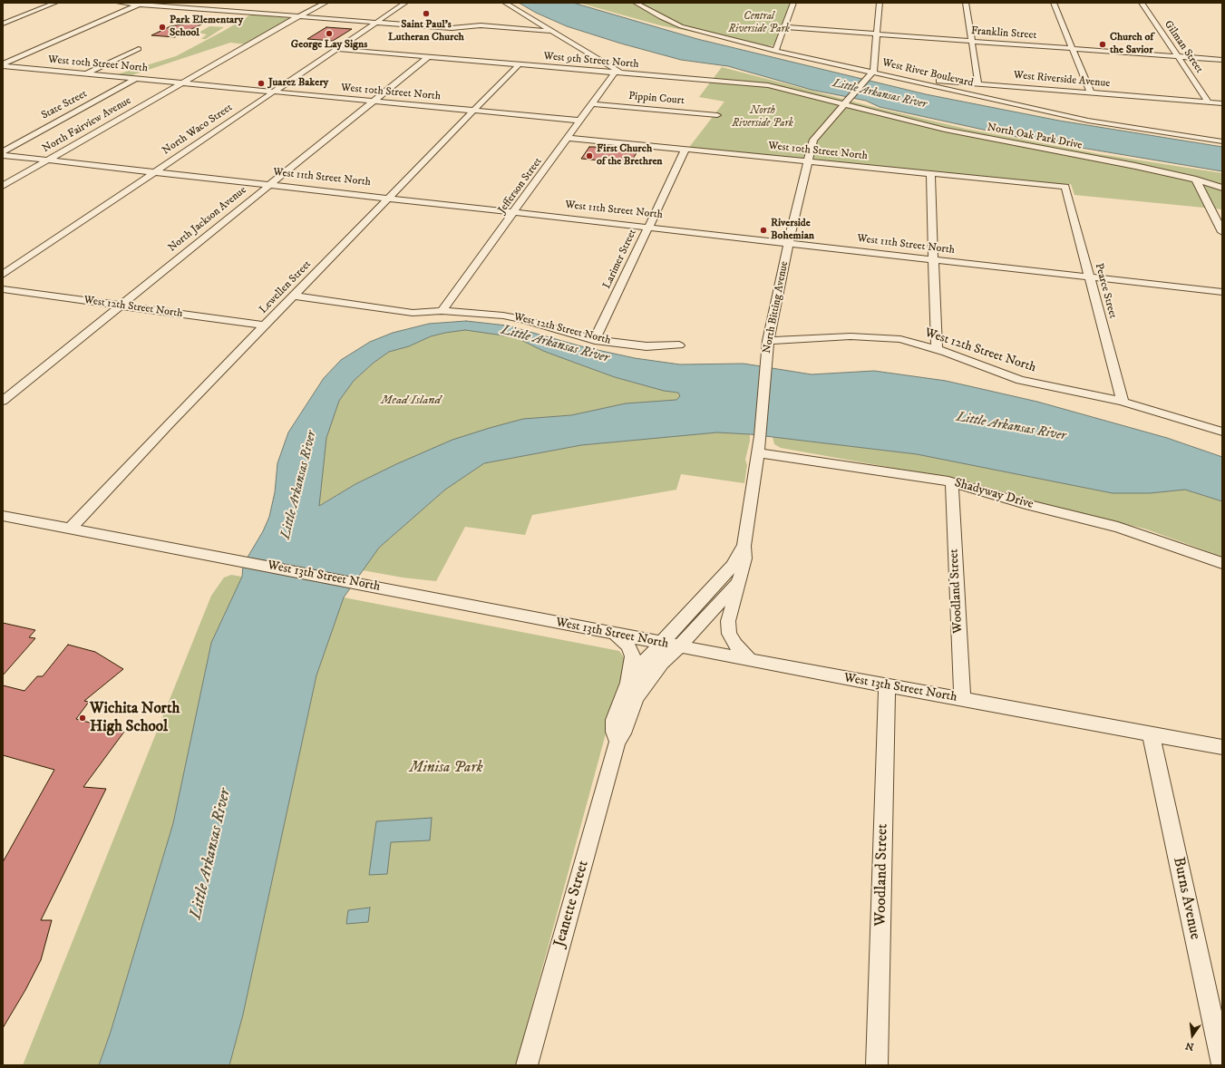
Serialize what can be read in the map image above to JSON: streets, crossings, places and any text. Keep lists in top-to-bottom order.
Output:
{
  "streets": {
    "street": [
      "Franklin Street",
      "Gilman Street",
      "West 9th Street North",
      "West 10th Street North",
      "West River Boulevard",
      "West Riverside Avenue",
      "Pippin Court",
      "State Street",
      "North Fairview Avenue",
      "North Waco Street",
      "North Oak Park Drive",
      "West 11th Street North",
      "Jefferson Street",
      "North Jackson Avenue",
      "Larimer Street",
      "Lewellen Street",
      "Pearce Street",
      "West 12th Street North",
      "North Bitting Avenue",
      "Shadyway Drive",
      "West 13th Street North",
      "Woodland Street",
      "Burns Avenue",
      "Jeanette Street"
    ]
  },
  "crossings": [
    ["Franklin Street", "Gilman Street"],
    ["Gilman Street", "West Riverside Avenue"],
    ["West 9th Street North", "North Waco Street"],
    ["West 9th Street North", "North Oak Park Drive"],
    ["West 9th Street North", "Jefferson Street"],
    ["West 9th Street North", "North Jackson Avenue"],
    ["West 9th Street North", "Lewellen Street"],
    ["West 9th Street North", "North Bitting Avenue"],
    ["West 10th Street North", "State Street"],
    ["West 10th Street North", "North Fairview Avenue"],
    ["West 10th Street North", "North Waco Street"],
    ["West 10th Street North", "Jefferson Street"],
    ["West 10th Street North", "North Jackson Avenue"],
    ["West 10th Street North", "Larimer Street"],
    ["West 10th Street North", "Lewellen Street"],
    ["West 10th Street North", "Pearce Street"],
    ["West 10th Street North", "North Bitting Avenue"],
    ["West River Boulevard", "West Riverside Avenue"],
    ["West River Boulevard", "North Bitting Avenue"],
    ["Pippin Court", "Jefferson Street"],
    ["North Fairview Avenue", "West 11th Street North"],
    ["North Waco Street", "West 11th Street North"],
    ["North Oak Park Drive", "North Bitting Avenue"],
    ["West 11th Street North", "Jefferson Street"],
    ["West 11th Street North", "North Jackson Avenue"],
    ["West 11th Street North", "Larimer Street"],
    ["West 11th Street North", "Lewellen Street"],
    ["West 11th Street North", "Pearce Street"],
    ["West 11th Street North", "North Bitting Avenue"],
    ["Jefferson Street", "West 12th Street North"],
    ["North Jackson Avenue", "West 12th Street North"],
    ["Larimer Street", "West 12th Street North"],
    ["Lewellen Street", "West 12th Street North"],
    ["Lewellen Street", "West 13th Street North"],
    ["Pearce Street", "West 12th Street North"],
    ["West 12th Street North", "North Bitting Avenue"],
    ["North Bitting Avenue", "Shadyway Drive"],
    ["North Bitting Avenue", "West 13th Street North"],
    ["North Bitting Avenue", "Jeanette Street"],
    ["Shadyway Drive", "Woodland Street"],
    ["West 13th Street North", "Woodland Street"],
    ["West 13th Street North", "Burns Avenue"],
    ["West 13th Street North", "Jeanette Street"]
  ],
  "water": ["Little Arkansas River"],
  "parks": [
    "Central Riverside Park",
    "North Riverside Park",
    "Mead Island",
    "Minisa Park"
  ],
  "places": [
    "Saint Paul's Lutheran Church",
    "Park Elementary School",
    "George Lay Signs",
    "Church of the Savior",
    "Juarez Bakery",
    "First Church of the Brethren",
    "Riverside Bohemian",
    "Wichita North High School"
  ],
  "north": "bottom"
}
